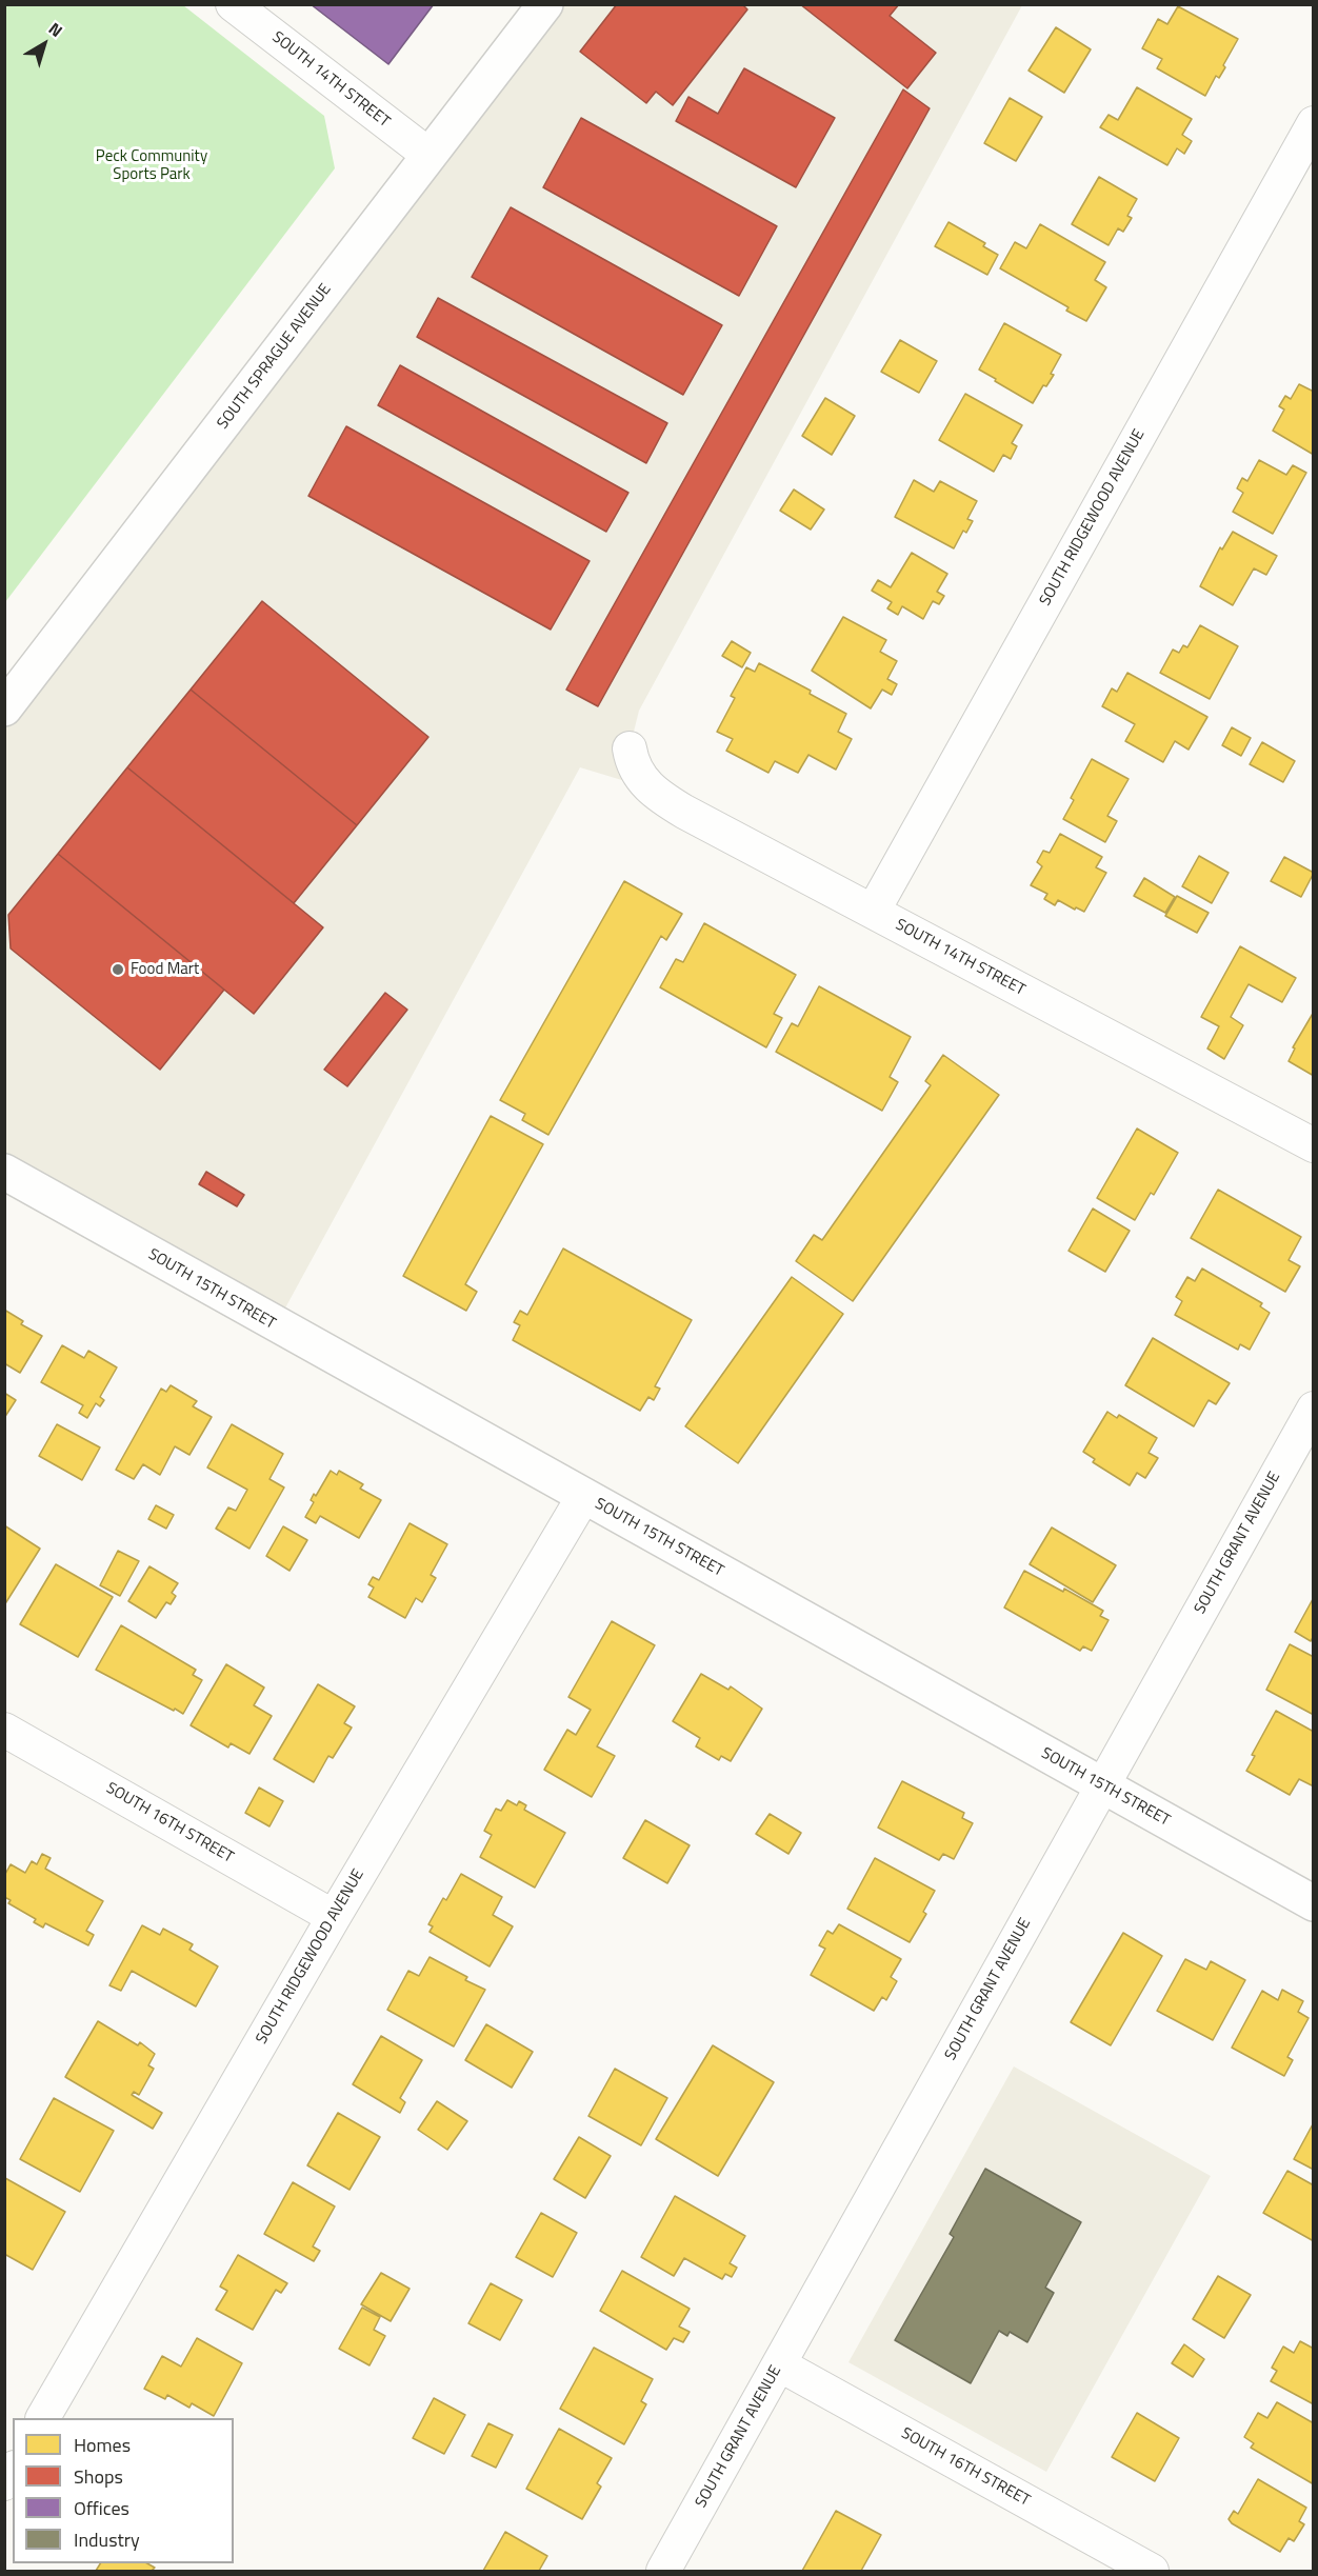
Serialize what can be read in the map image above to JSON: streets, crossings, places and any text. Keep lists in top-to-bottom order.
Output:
{
  "streets": {
    "street": [
      "SOUTH 14TH STREET",
      "SOUTH SPRAGUE AVENUE",
      "SOUTH RIDGEWOOD AVENUE",
      "SOUTH 15TH STREET",
      "SOUTH GRANT AVENUE",
      "SOUTH 16TH STREET"
    ]
  },
  "crossings": [
    ["SOUTH 14TH STREET", "SOUTH SPRAGUE AVENUE"],
    ["SOUTH 14TH STREET", "SOUTH RIDGEWOOD AVENUE"],
    ["SOUTH RIDGEWOOD AVENUE", "SOUTH 15TH STREET"],
    ["SOUTH RIDGEWOOD AVENUE", "SOUTH 16TH STREET"],
    ["SOUTH 15TH STREET", "SOUTH GRANT AVENUE"],
    ["SOUTH GRANT AVENUE", "SOUTH 16TH STREET"]
  ],
  "parks": ["Peck Community Sports Park"],
  "places": ["Food Mart"],
  "legend": [
    "Homes",
    "Shops",
    "Offices",
    "Industry"
  ],
  "north": "top right"
}
